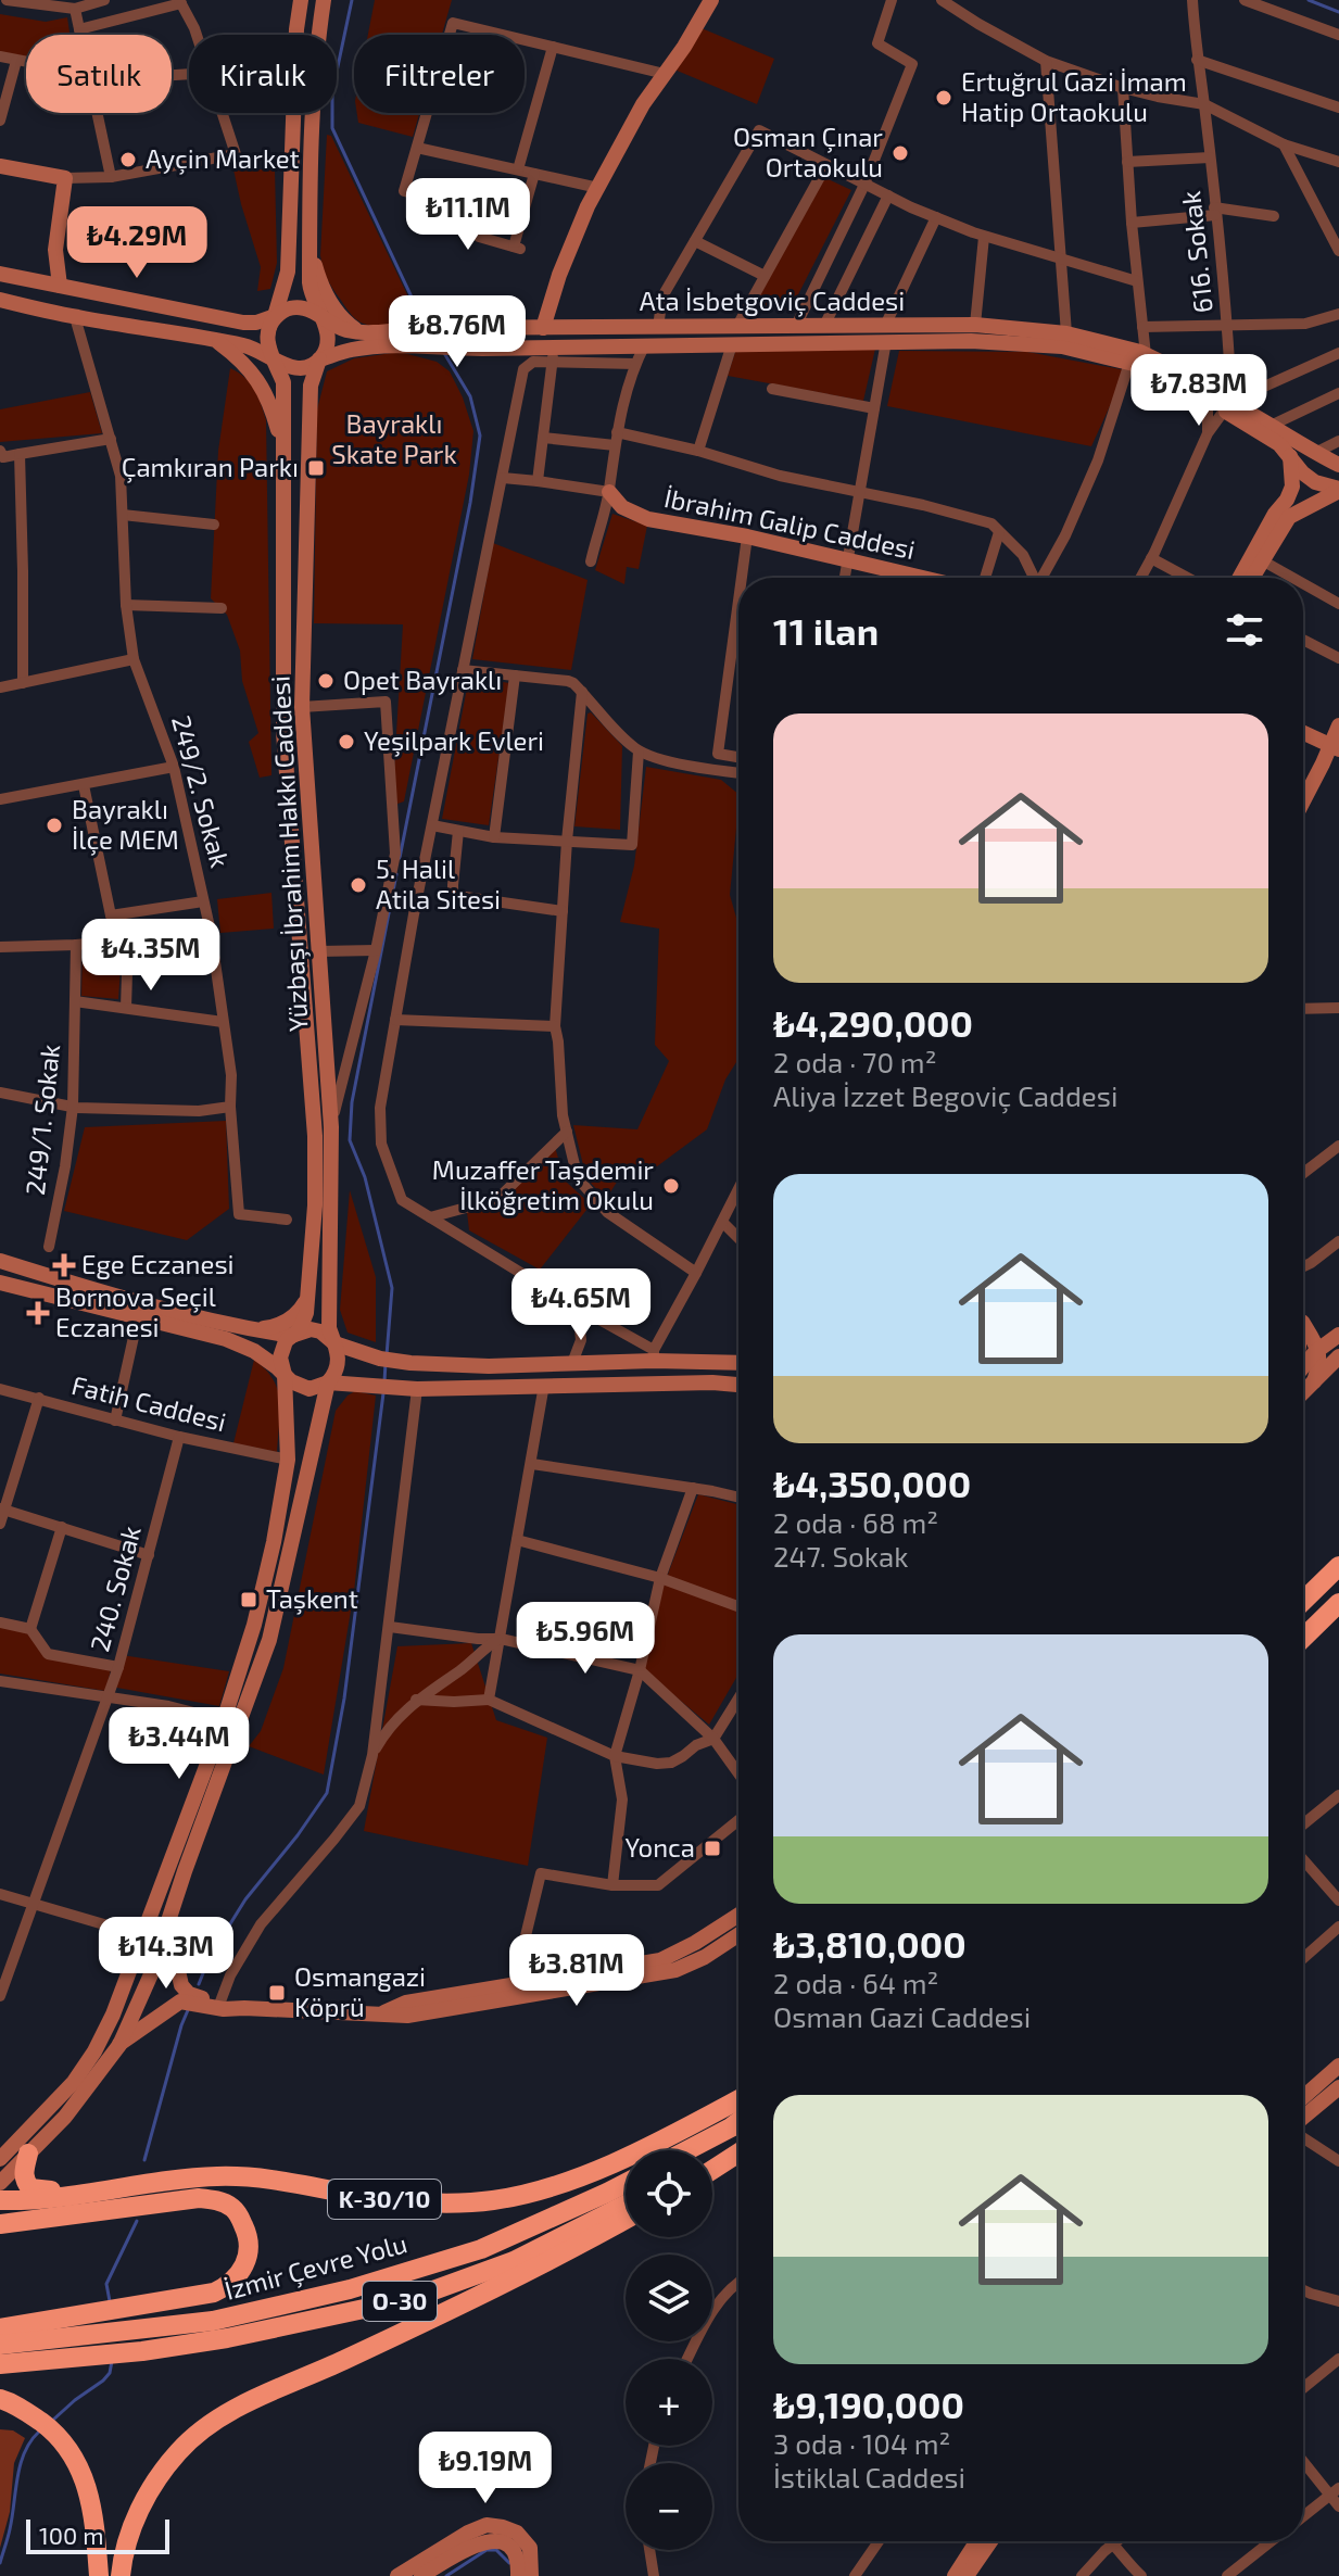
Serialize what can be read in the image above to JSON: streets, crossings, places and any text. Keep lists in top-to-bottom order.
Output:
{
  "streets": {
    "highway": ["K-30/10", "İzmir Çevre Yolu", "O-30"],
    "main road": ["Ata İsbetgoviç Caddesi", "İbrahim Galip Caddesi", "Yüzbaşı İbrahim Hakkı Caddesi"],
    "street": [
      "616. Sokak",
      "249/2. Sokak",
      "249/1. Sokak",
      "Fatih Caddesi",
      "240. Sokak"
    ]
  },
  "crossings": [
    ["616. Sokak", "Ata İsbetgoviç Caddesi"],
    ["Ata İsbetgoviç Caddesi", "Yüzbaşı İbrahim Hakkı Caddesi"],
    ["Yüzbaşı İbrahim Hakkı Caddesi", "Fatih Caddesi"],
    ["Yüzbaşı İbrahim Hakkı Caddesi", "K-30/10"],
    ["Fatih Caddesi", "240. Sokak"]
  ],
  "parks": ["Bayraklı Skate Park"],
  "places": {
    "other": [
      "Ertuğrul Gazi İmam Hatip Ortaokulu",
      "Osman Çınar Ortaokulu",
      "Ayçin Market",
      "Opet Bayraklı",
      "Yeşilpark Evleri",
      "Bayraklı İlçe MEM",
      "5. Halil Atila Sitesi",
      "Muzaffer Taşdemir İlköğretim Okulu"
    ],
    "transit": [
      "Çamkıran Parkı",
      "Taşkent",
      "Yonca",
      "Osmangazi Köprü"
    ],
    "health": ["Ege Eczanesi", "Bornova Seçil Eczanesi"]
  },
  "scale_bar": "100 m",
  "page": {
    "chip": ["Satılık", "Kiralık", "Filtreler"],
    "price": [
      "₺11.1M",
      "₺4.29M",
      "₺8.76M",
      "₺7.83M",
      "₺4.35M",
      "₺4.65M",
      "₺5.96M",
      "₺3.44M",
      "₺14.3M",
      "₺3.81M",
      "₺9.19M"
    ],
    "heading": "11 ilan",
    "list": [
      {
        "name": "₺4,290,000",
        "note": "2 oda · 70 m² · Aliya İzzet Begoviç Caddesi"
      },
      {
        "name": "₺4,350,000",
        "note": "2 oda · 68 m² · 247. Sokak"
      },
      {
        "name": "₺3,810,000",
        "note": "2 oda · 64 m² · Osman Gazi Caddesi"
      },
      {
        "name": "₺9,190,000",
        "note": "3 oda · 104 m² · İstiklal Caddesi"
      }
    ],
    "map_buttons": ["+", "−"],
    "scale": "100 m"
  }
}
